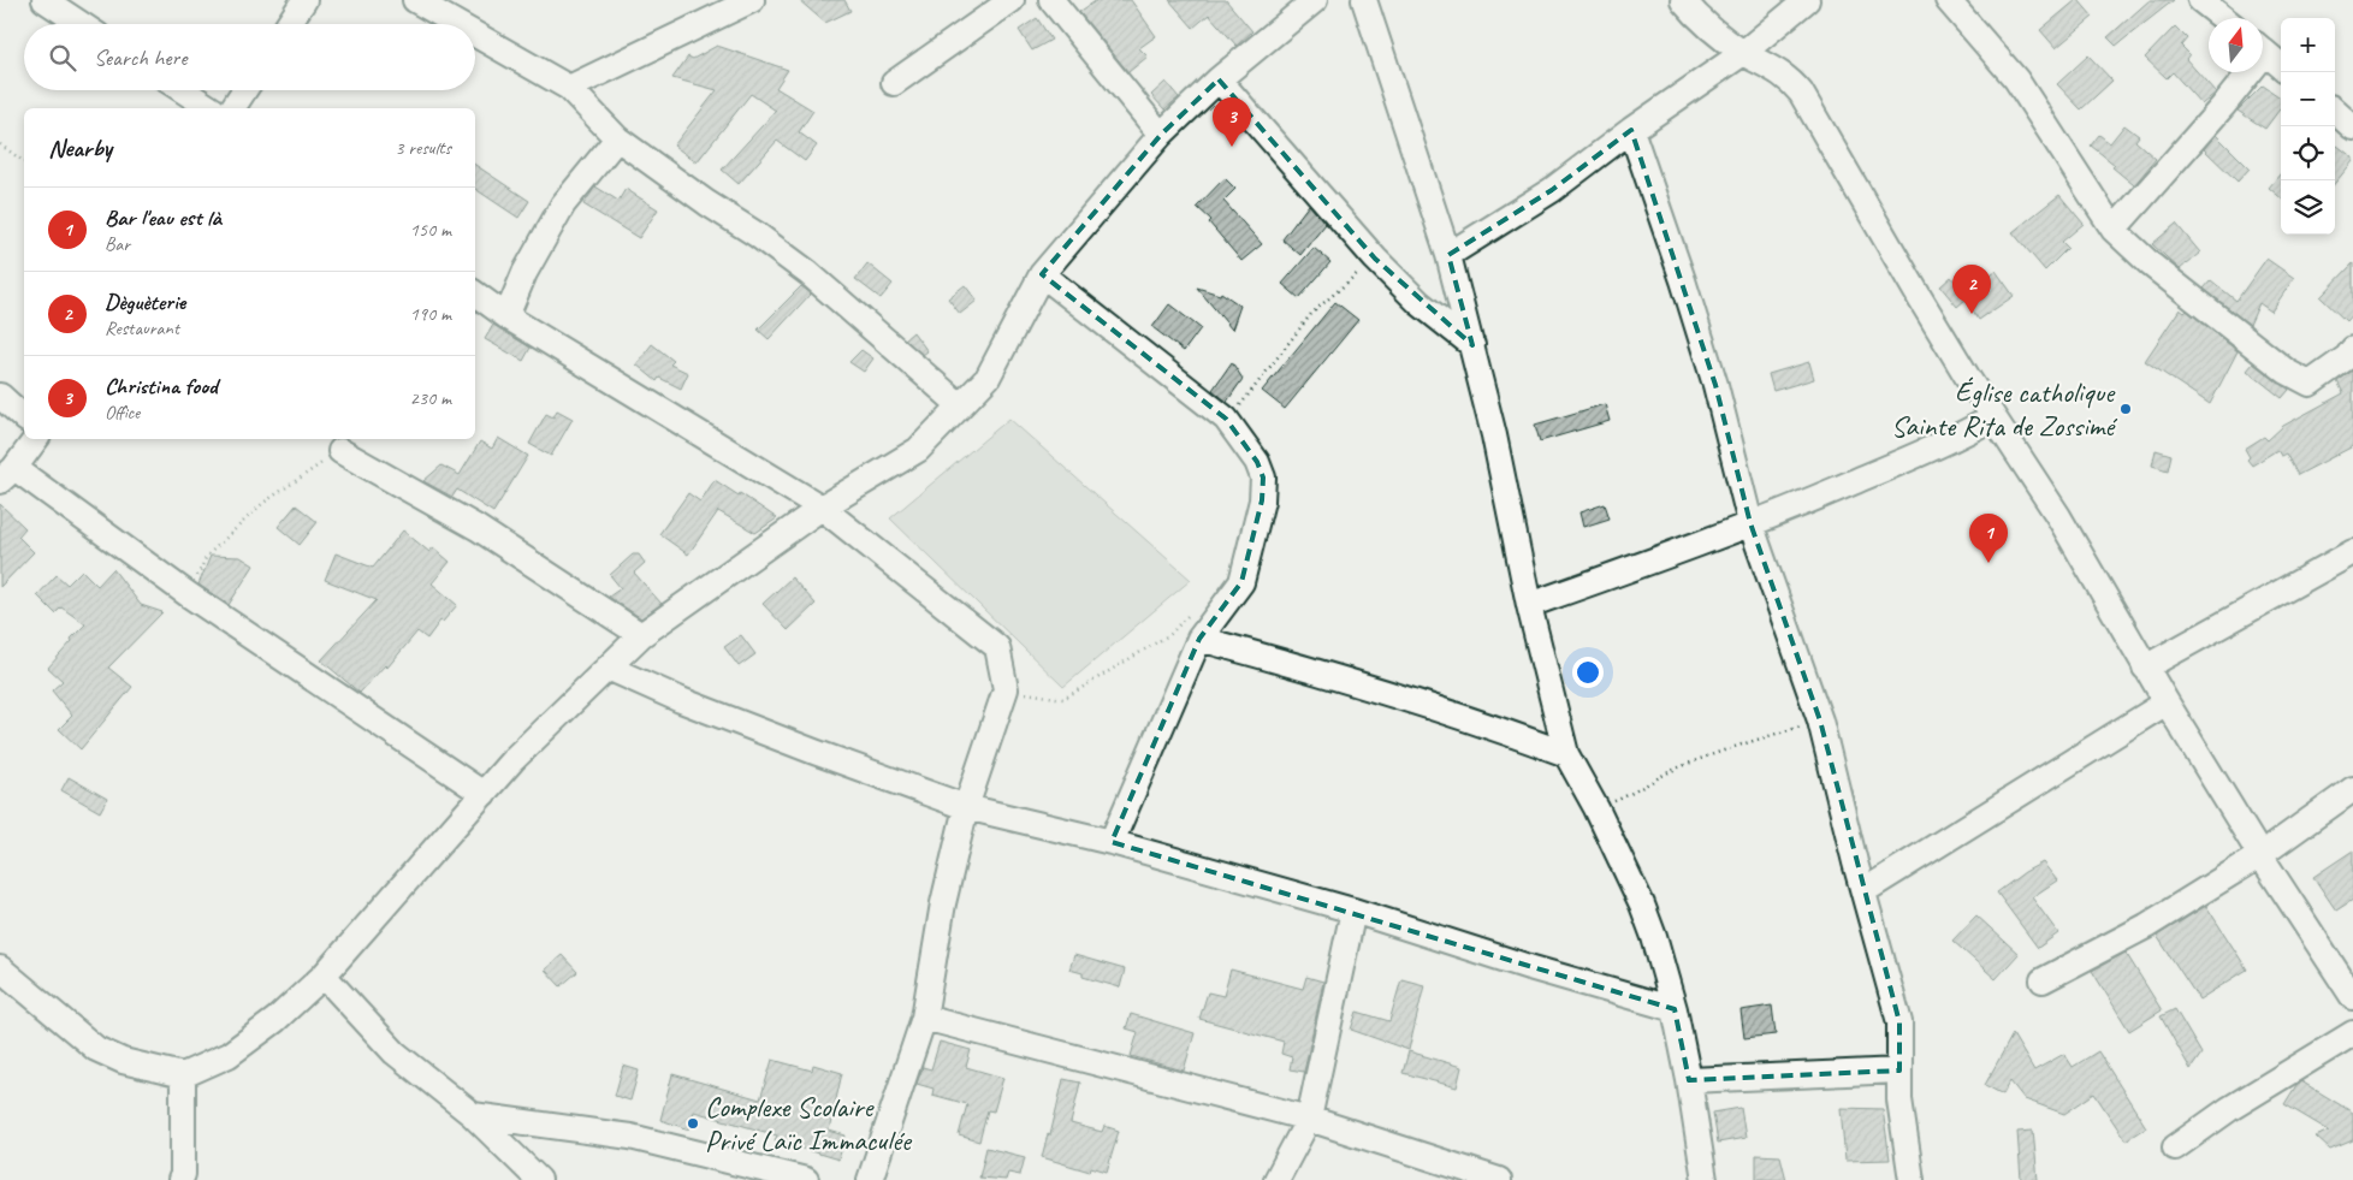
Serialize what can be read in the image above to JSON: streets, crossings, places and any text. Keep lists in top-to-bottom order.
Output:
{
  "places": ["Église catholique Sainte Rita de Zossimé", "Complexe Scolaire Privé Laïc Immaculée"],
  "north": "top",
  "page": {
    "map_buttons": ["+", "−"],
    "search": "Search here",
    "pins": ["3", "2", "1"],
    "heading": ["Nearby", "3 results"],
    "list": [
      {
        "mark": "1",
        "name": "Bar l'eau est là",
        "note": "Bar",
        "value": "150 m"
      },
      {
        "mark": "2",
        "name": "Dèguèterie",
        "note": "Restaurant",
        "value": "190 m"
      },
      {
        "mark": "3",
        "name": "Christina food",
        "note": "Office",
        "value": "230 m"
      }
    ]
  }
}
